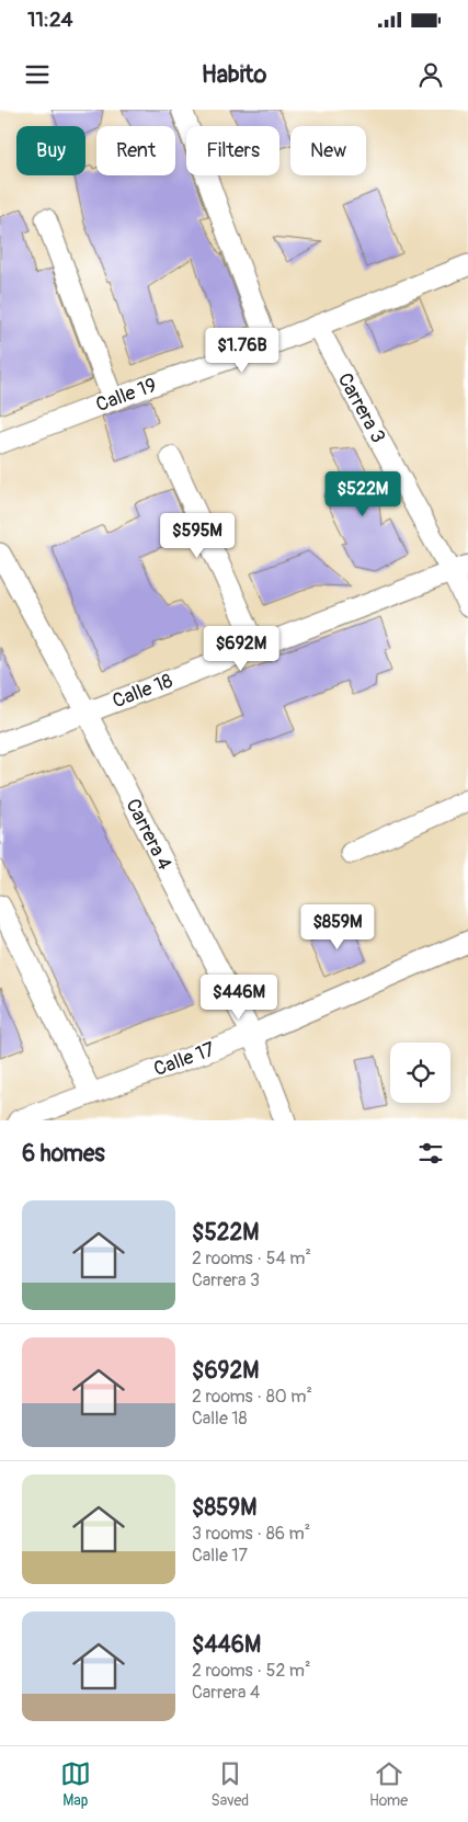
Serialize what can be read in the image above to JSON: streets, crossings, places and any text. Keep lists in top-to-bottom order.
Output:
{
  "streets": {
    "street": [
      "Calle 19",
      "Carrera 3",
      "Calle 18",
      "Carrera 4",
      "Calle 17"
    ]
  },
  "crossings": [
    ["Calle 19", "Carrera 3"],
    ["Carrera 3", "Calle 18"],
    ["Calle 18", "Carrera 4"],
    ["Carrera 4", "Calle 17"]
  ],
  "page": {
    "status": "11:24",
    "header": "Habito",
    "chip": [
      "Buy",
      "Rent",
      "Filters",
      "New"
    ],
    "price": [
      "$1.76B",
      "$522M",
      "$595M",
      "$692M",
      "$859M",
      "$446M"
    ],
    "heading": "6 homes",
    "list": [
      {
        "name": "$522M",
        "note": "2 rooms · 54 m² · Carrera 3"
      },
      {
        "name": "$692M",
        "note": "2 rooms · 80 m² · Calle 18"
      },
      {
        "name": "$859M",
        "note": "3 rooms · 86 m² · Calle 17"
      },
      {
        "name": "$446M",
        "note": "2 rooms · 52 m² · Carrera 4"
      }
    ],
    "tabs": ["Map", "Saved", "Home"]
  }
}
